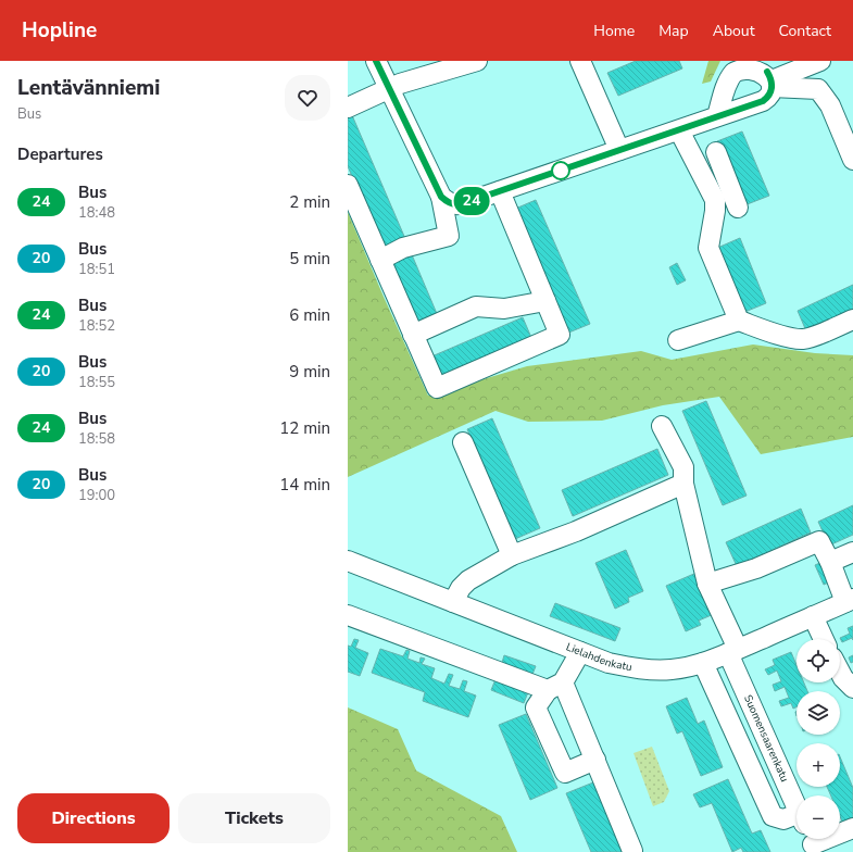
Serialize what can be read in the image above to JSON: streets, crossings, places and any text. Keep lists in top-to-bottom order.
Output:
{
  "streets": {
    "street": ["Lielahdenkatu", "Suomensaarenkatu"]
  },
  "crossings": [
    ["Lielahdenkatu", "Suomensaarenkatu"]
  ],
  "lines": ["bus line 24"],
  "page": {
    "header": "Hopline",
    "nav": [
      "Home",
      "Map",
      "About",
      "Contact"
    ],
    "heading": [
      ["Lentävänniemi", "Bus"],
      "Departures"
    ],
    "on_map": "24",
    "list": [
      {
        "mark": "24",
        "name": "Bus",
        "note": "18:48",
        "value": "2 min"
      },
      {
        "mark": "20",
        "name": "Bus",
        "note": "18:51",
        "value": "5 min"
      },
      {
        "mark": "24",
        "name": "Bus",
        "note": "18:52",
        "value": "6 min"
      },
      {
        "mark": "20",
        "name": "Bus",
        "note": "18:55",
        "value": "9 min"
      },
      {
        "mark": "24",
        "name": "Bus",
        "note": "18:58",
        "value": "12 min"
      },
      {
        "mark": "20",
        "name": "Bus",
        "note": "19:00",
        "value": "14 min"
      }
    ],
    "map_buttons": ["+", "−"],
    "buttons": ["Directions", "Tickets"]
  }
}
